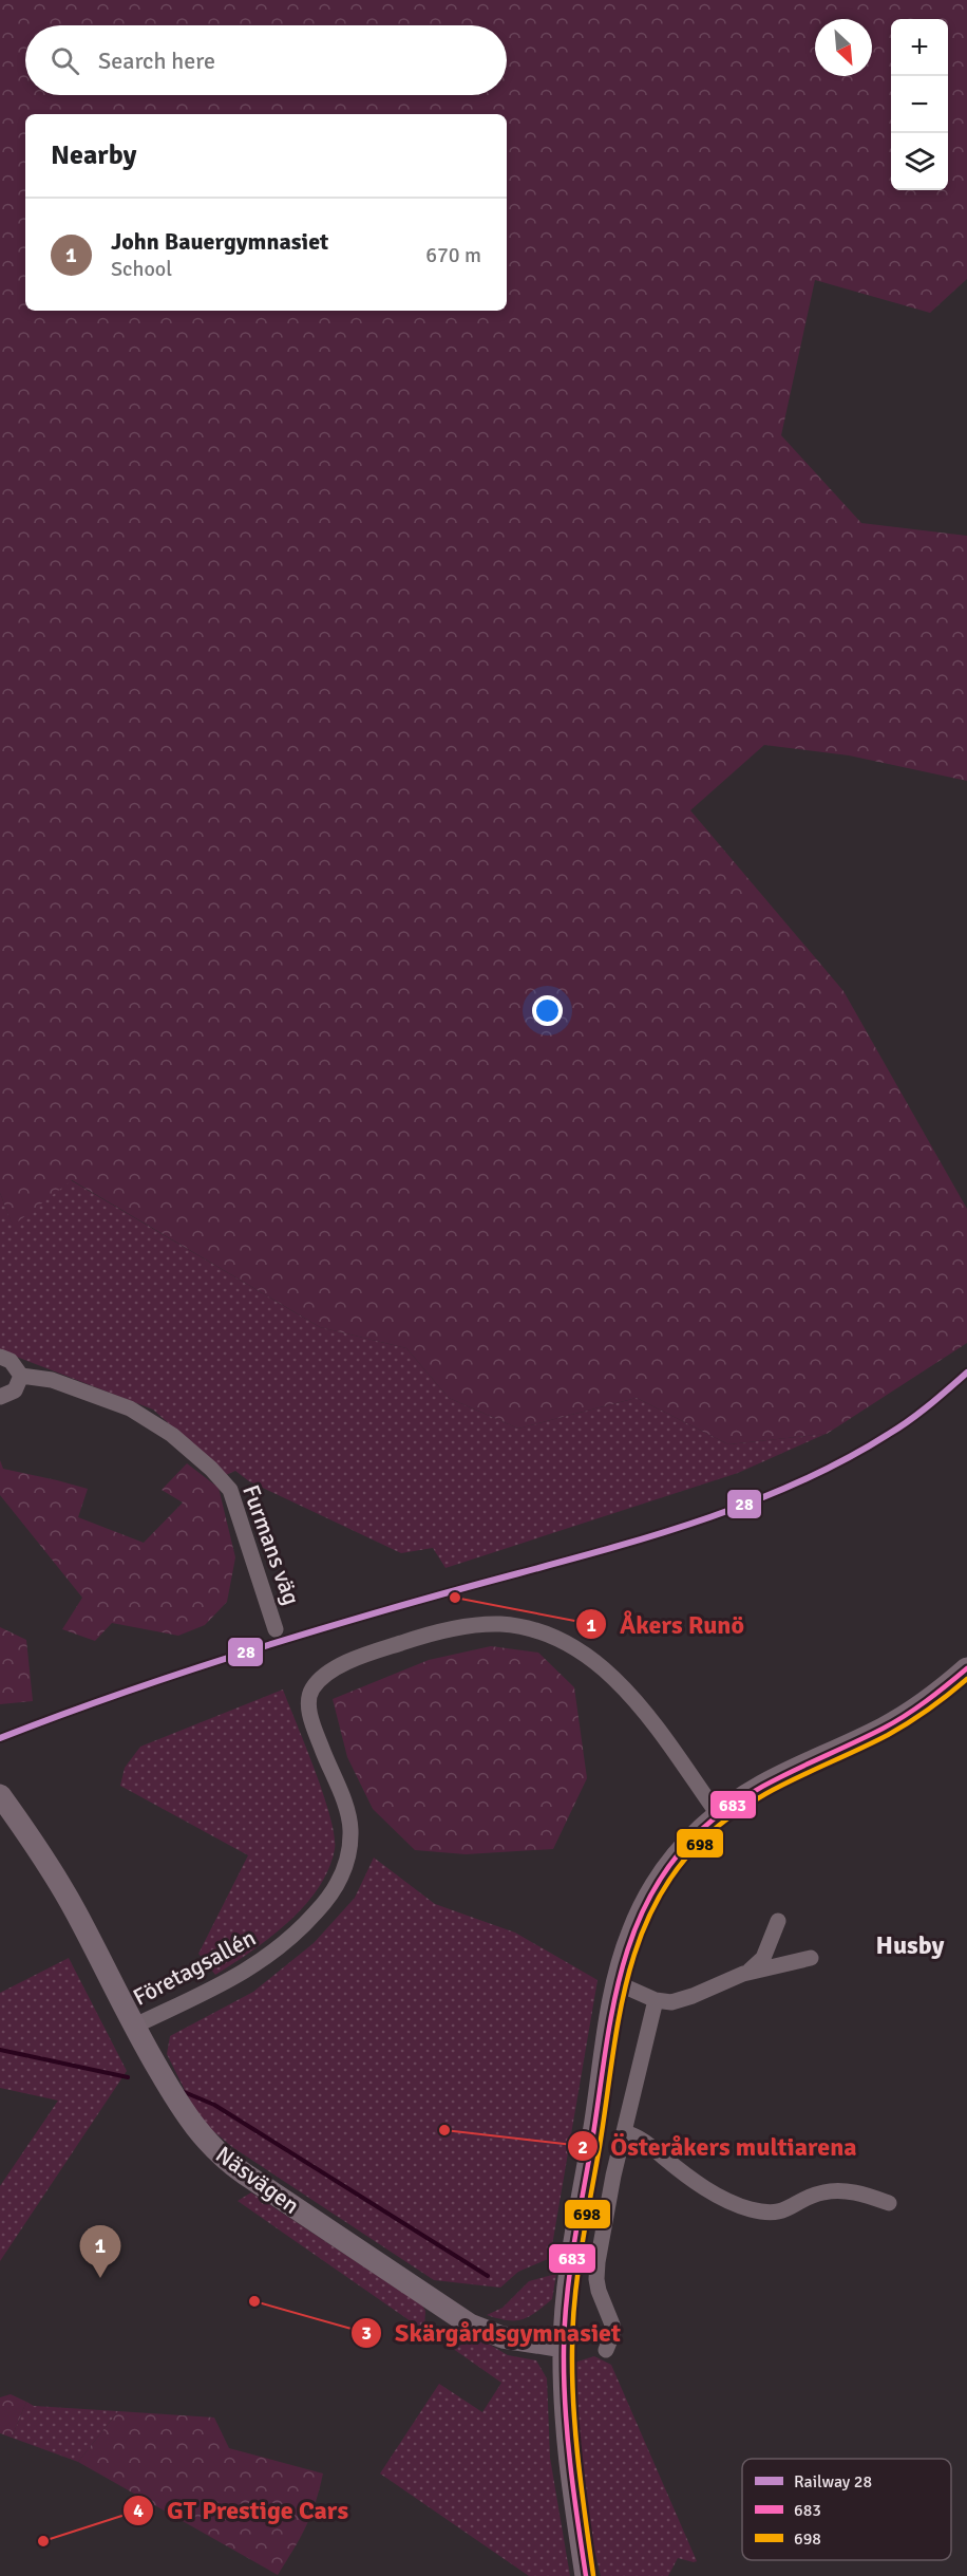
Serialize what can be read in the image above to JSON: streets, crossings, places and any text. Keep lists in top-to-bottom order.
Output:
{
  "streets": {
    "main road": ["Näsvägen"],
    "street": ["Furmans väg", "Företagsallén"]
  },
  "crossings": [
    ["Företagsallén", "Näsvägen"]
  ],
  "districts": ["Husby"],
  "places": [
    "Åkers Runö",
    "Österåkers multiarena",
    "Skärgårdsgymnasiet",
    "GT Prestige Cars"
  ],
  "lines": ["rail line 28", "transit line 683", "transit line 698"],
  "legend": ["Railway 28", "683", "698"],
  "north": "bottom right",
  "page": {
    "map_buttons": ["+", "−"],
    "search": "Search here",
    "heading": "Nearby",
    "list": [
      {
        "mark": "1",
        "name": "John Bauergymnasiet",
        "note": "School",
        "value": "670 m"
      }
    ],
    "pins": "1"
  }
}
